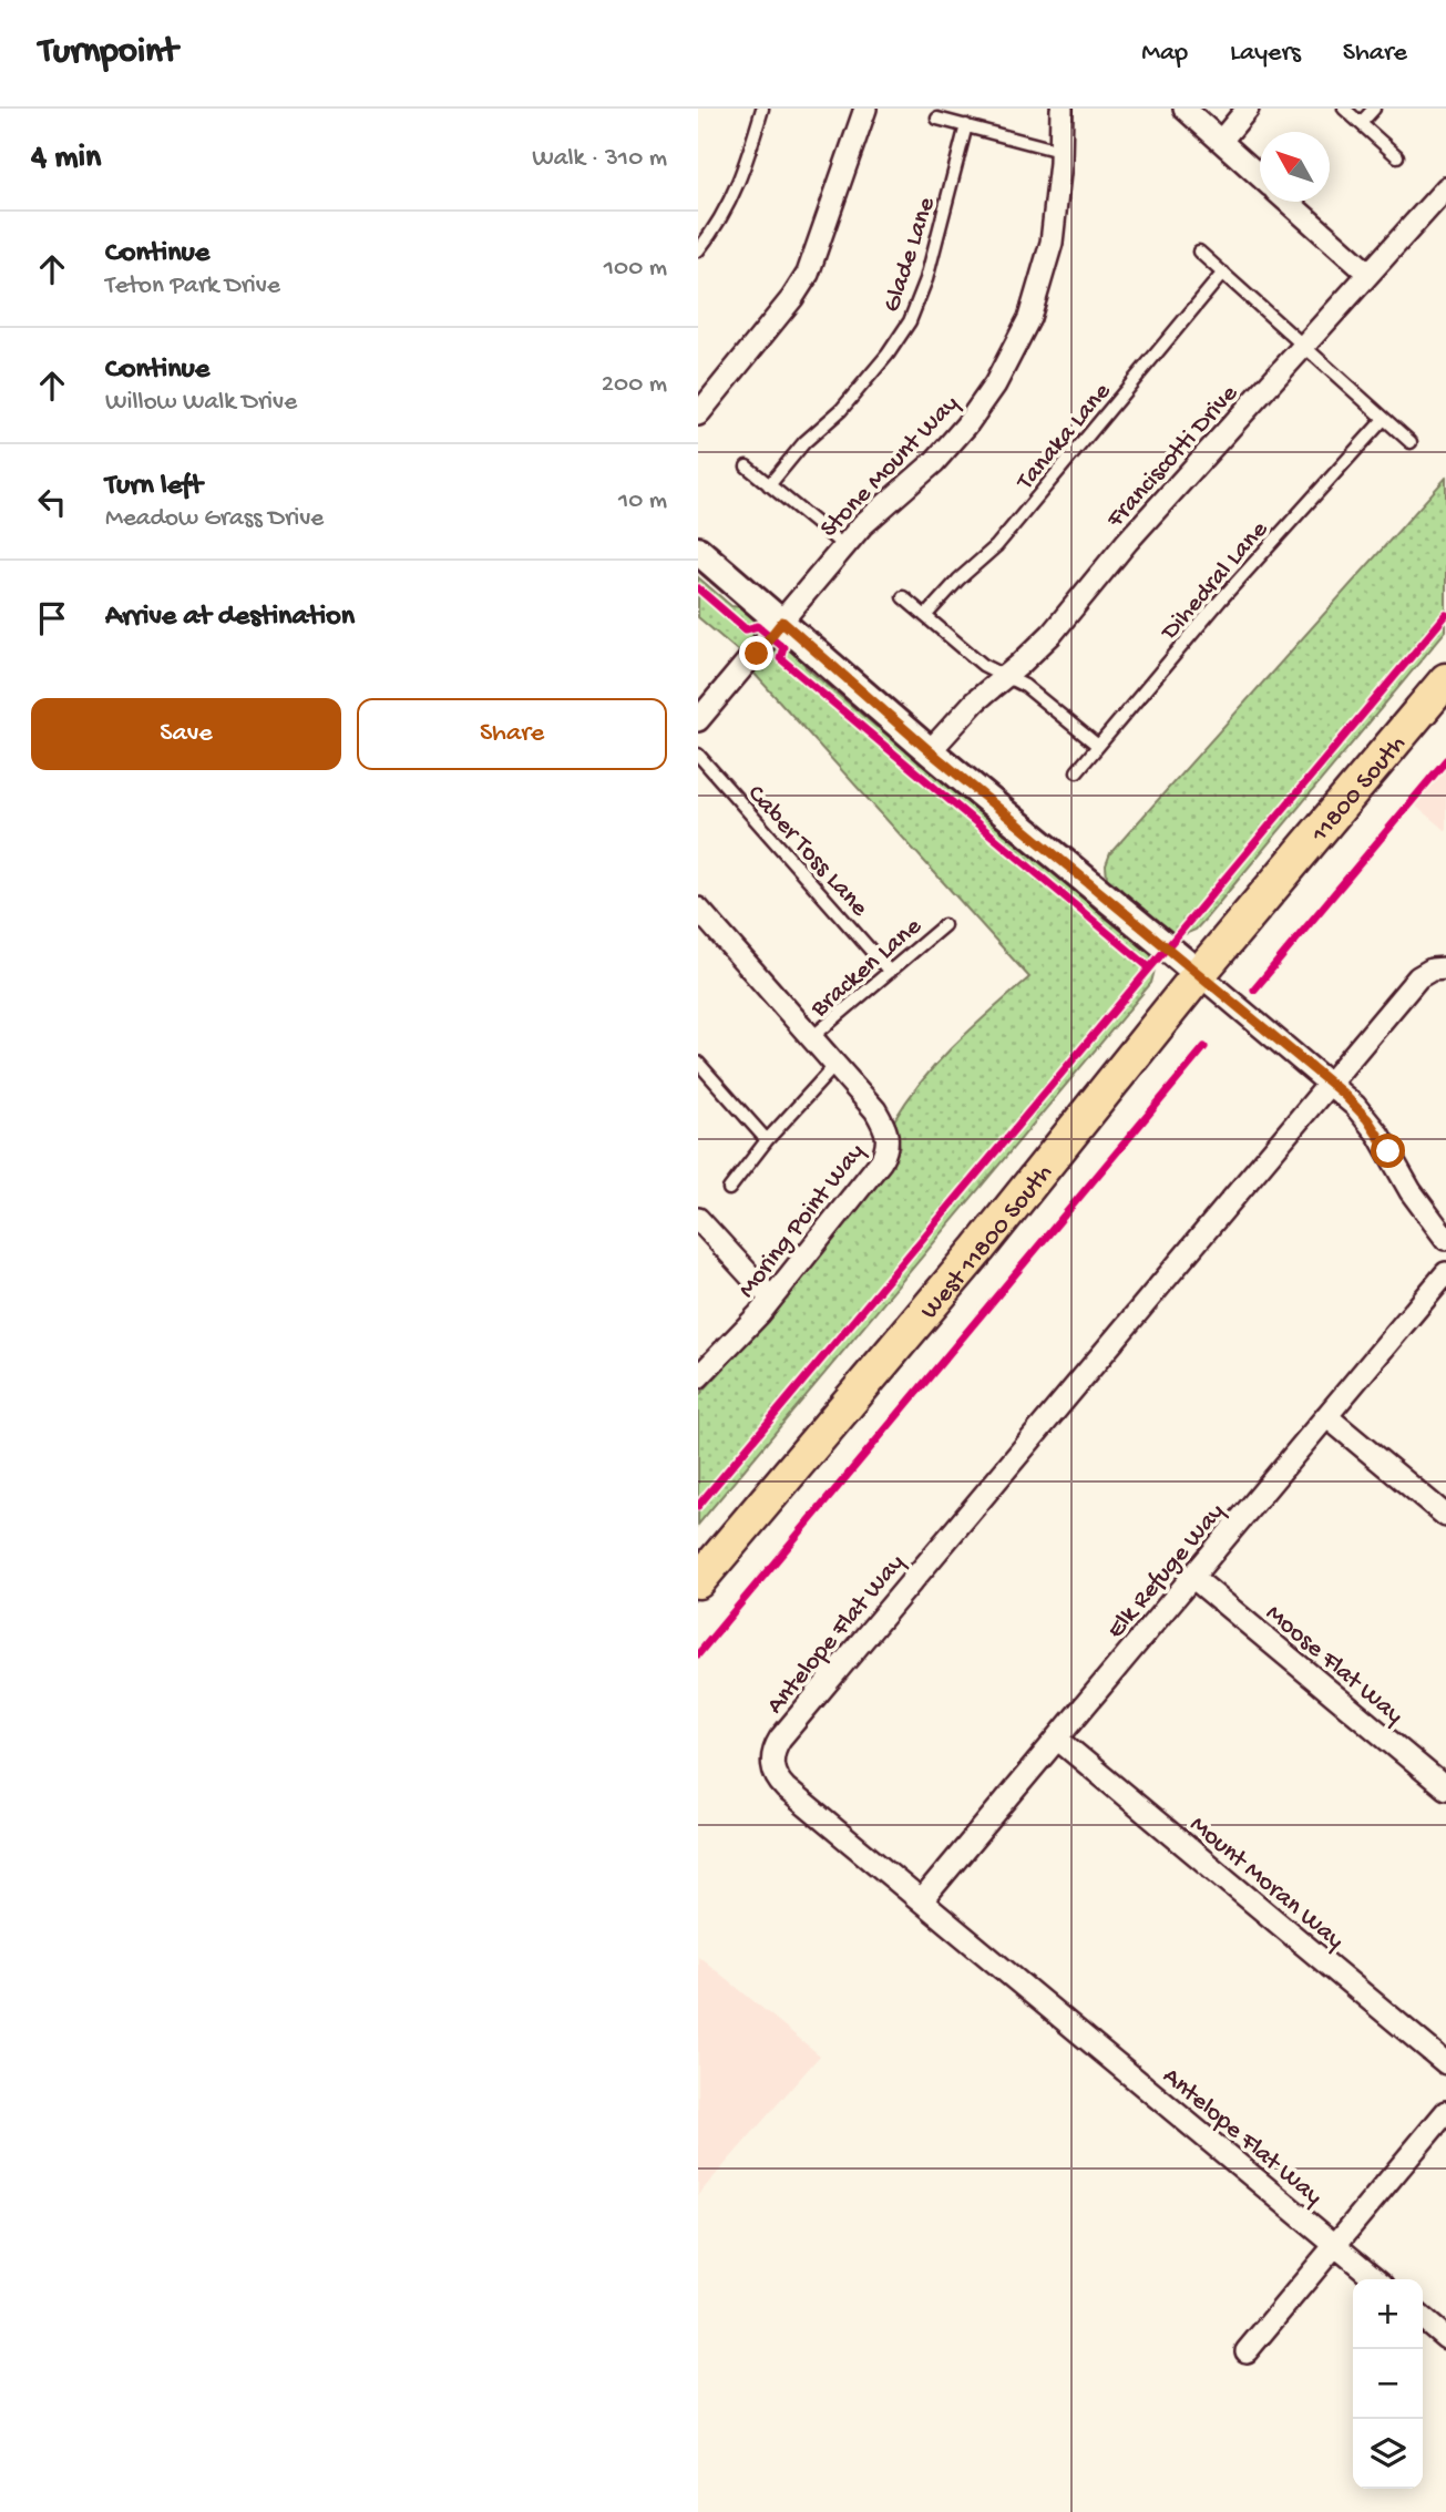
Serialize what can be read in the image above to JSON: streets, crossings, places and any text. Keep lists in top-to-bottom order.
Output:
{
  "streets": {
    "main road": ["11800 South", "West 11800 South"],
    "street": [
      "Franciscotti Drive",
      "Stone Mount Way",
      "Moring Point Way",
      "Elk Refuge Way",
      "Antelope Flat Way",
      "Moose Flat Way",
      "Mount Moran Way"
    ],
    "lane": [
      "Glade Lane",
      "Tanaka Lane",
      "Dihedral Lane",
      "Caber Toss Lane",
      "Bracken Lane"
    ]
  },
  "crossings": [
    ["11800 South", "West 11800 South"],
    ["Caber Toss Lane", "Bracken Lane"],
    ["Bracken Lane", "Moring Point Way"],
    ["Elk Refuge Way", "Antelope Flat Way"],
    ["Elk Refuge Way", "Moose Flat Way"],
    ["Elk Refuge Way", "Mount Moran Way"]
  ],
  "north": "top left",
  "page": {
    "header": "Turnpoint",
    "nav": ["Map", "Layers", "Share"],
    "heading": ["4 min", "Walk · 310 m"],
    "list": [
      ["Continue", "Teton Park Drive", "100 m"],
      ["Continue", "Willow Walk Drive", "200 m"],
      ["Turn left", "Meadow Grass Drive", "10 m"],
      "Arrive at destination"
    ],
    "buttons": ["Save", "Share"],
    "map_buttons": ["+", "−"]
  }
}
